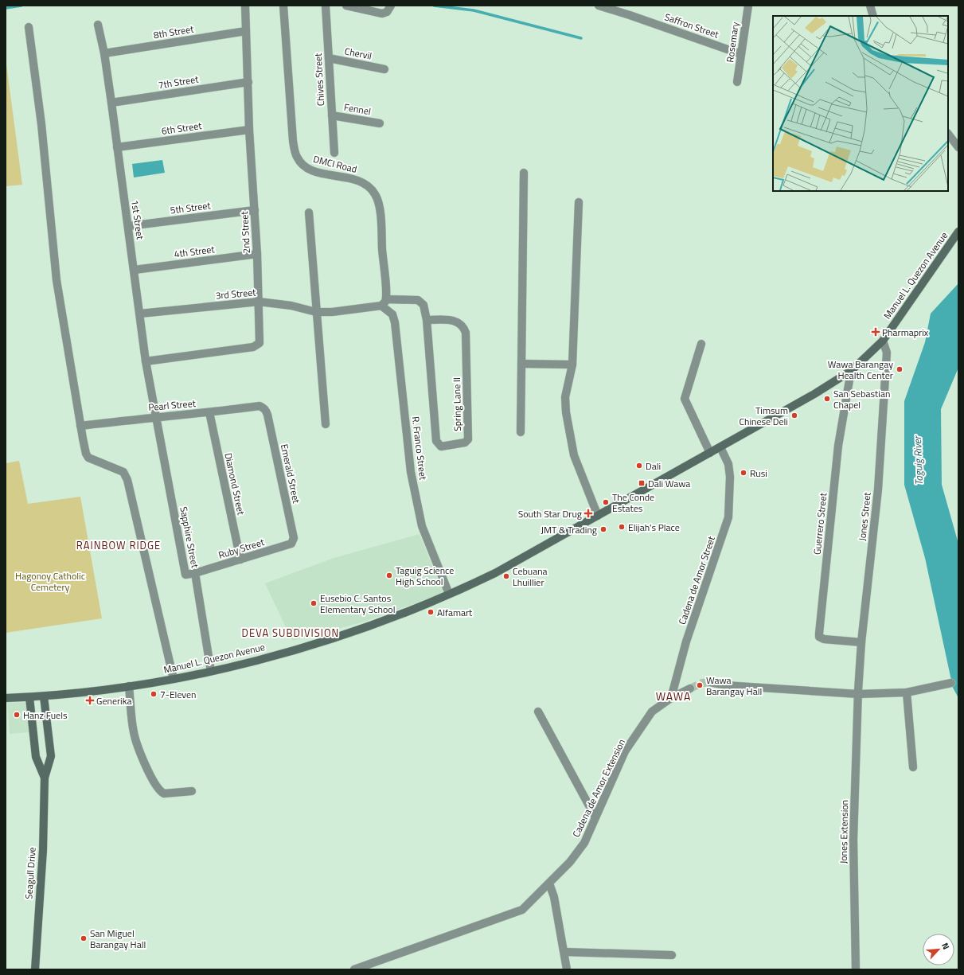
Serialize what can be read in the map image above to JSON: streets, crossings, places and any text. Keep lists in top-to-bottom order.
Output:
{
  "streets": {
    "main road": ["Manuel L. Quezon Avenue", "Seagull Drive"],
    "street": [
      "Saffron Street",
      "8th Street",
      "Rosemary",
      "Chervil",
      "Chives Street",
      "7th Street",
      "Fennel",
      "6th Street",
      "DMCI Road",
      "5th Street",
      "1st Street",
      "2nd Street",
      "4th Street",
      "3rd Street",
      "Spring Lane II",
      "Pearl Street",
      "R. Franco Street",
      "Emerald Street",
      "Diamond Street",
      "Jones Street",
      "Guerrero Street",
      "Sapphire Street",
      "Ruby Street",
      "Cadena de Amor Street",
      "Cadena de Amor Extension",
      "Jones Extension"
    ]
  },
  "crossings": [
    ["Saffron Street", "Rosemary"],
    ["8th Street", "1st Street"],
    ["8th Street", "2nd Street"],
    ["Chervil", "Chives Street"],
    ["Chives Street", "Fennel"],
    ["7th Street", "1st Street"],
    ["7th Street", "2nd Street"],
    ["6th Street", "1st Street"],
    ["6th Street", "2nd Street"],
    ["DMCI Road", "3rd Street"],
    ["DMCI Road", "Spring Lane II"],
    ["DMCI Road", "R. Franco Street"],
    ["5th Street", "1st Street"],
    ["5th Street", "2nd Street"],
    ["1st Street", "2nd Street"],
    ["1st Street", "4th Street"],
    ["1st Street", "3rd Street"],
    ["1st Street", "Pearl Street"],
    ["1st Street", "Sapphire Street"],
    ["2nd Street", "4th Street"],
    ["2nd Street", "3rd Street"],
    ["Manuel L. Quezon Avenue", "R. Franco Street"],
    ["Manuel L. Quezon Avenue", "Jones Street"],
    ["Manuel L. Quezon Avenue", "Guerrero Street"],
    ["Manuel L. Quezon Avenue", "Sapphire Street"],
    ["Manuel L. Quezon Avenue", "Cadena de Amor Street"],
    ["Manuel L. Quezon Avenue", "Seagull Drive"],
    ["3rd Street", "Spring Lane II"],
    ["3rd Street", "R. Franco Street"],
    ["Spring Lane II", "R. Franco Street"],
    ["Pearl Street", "Emerald Street"],
    ["Pearl Street", "Diamond Street"],
    ["Pearl Street", "Sapphire Street"],
    ["Emerald Street", "Ruby Street"],
    ["Diamond Street", "Ruby Street"],
    ["Jones Street", "Guerrero Street"],
    ["Jones Street", "Jones Extension"],
    ["Sapphire Street", "Ruby Street"],
    ["Cadena de Amor Street", "Cadena de Amor Extension"]
  ],
  "districts": ["RAINBOW RIDGE", "DEVA SUBDIVISION", "WAWA"],
  "water": ["Taguig River"],
  "parks": ["Hagonoy Catholic Cemetery"],
  "places": {
    "health": ["Pharmaprix", "South Star Drug", "Generika"],
    "other": [
      "Wawa Barangay Health Center",
      "San Sebastian Chapel",
      "Timsum Chinese Deli",
      "Dali",
      "Rusi",
      "The Conde Estates",
      "Elijah's Place",
      "JMT & Trading",
      "Taguig Science High School",
      "Cebuana Lhuillier",
      "Eusebio C. Santos Elementary School",
      "Alfamart",
      "Wawa Barangay Hall",
      "7-Eleven",
      "Hanz Fuels",
      "San Miguel Barangay Hall"
    ],
    "transit": ["Dali Wawa"]
  },
  "north": "top right"
}
